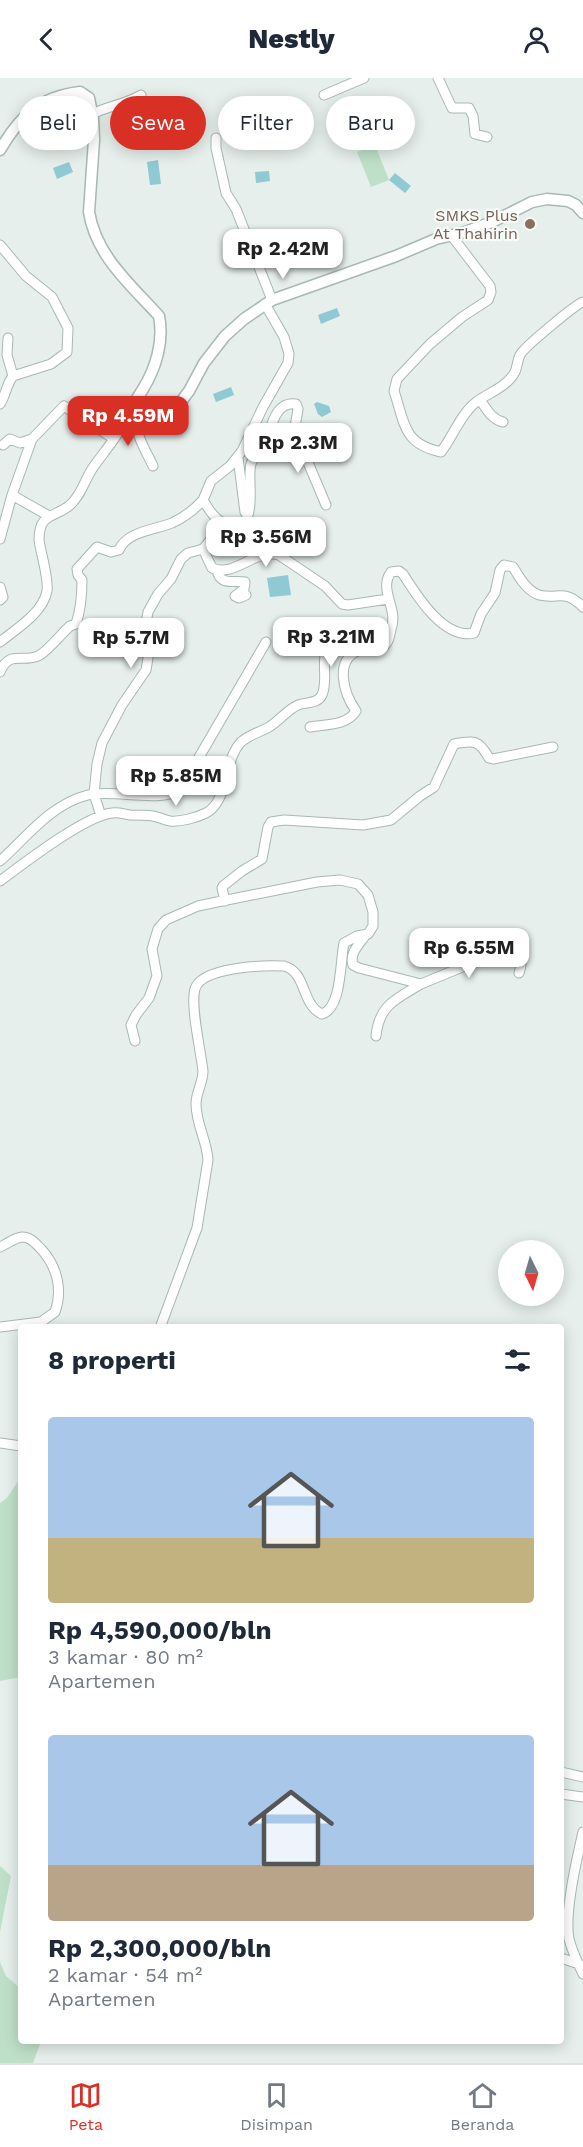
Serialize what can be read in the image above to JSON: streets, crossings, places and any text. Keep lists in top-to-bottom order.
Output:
{
  "places": ["SMKS Plus At Thahirin"],
  "north": "bottom",
  "page": {
    "header": "Nestly",
    "chip": [
      "Beli",
      "Sewa",
      "Filter",
      "Baru"
    ],
    "price": [
      "Rp 2.42M",
      "Rp 4.59M",
      "Rp 2.3M",
      "Rp 3.56M",
      "Rp 3.21M",
      "Rp 5.7M",
      "Rp 5.85M",
      "Rp 6.55M"
    ],
    "heading": "8 properti",
    "list": [
      {
        "name": "Rp 4,590,000/bln",
        "note": "3 kamar · 80 m² · Apartemen"
      },
      {
        "name": "Rp 2,300,000/bln",
        "note": "2 kamar · 54 m² · Apartemen"
      }
    ],
    "tabs": ["Peta", "Disimpan", "Beranda"]
  }
}
